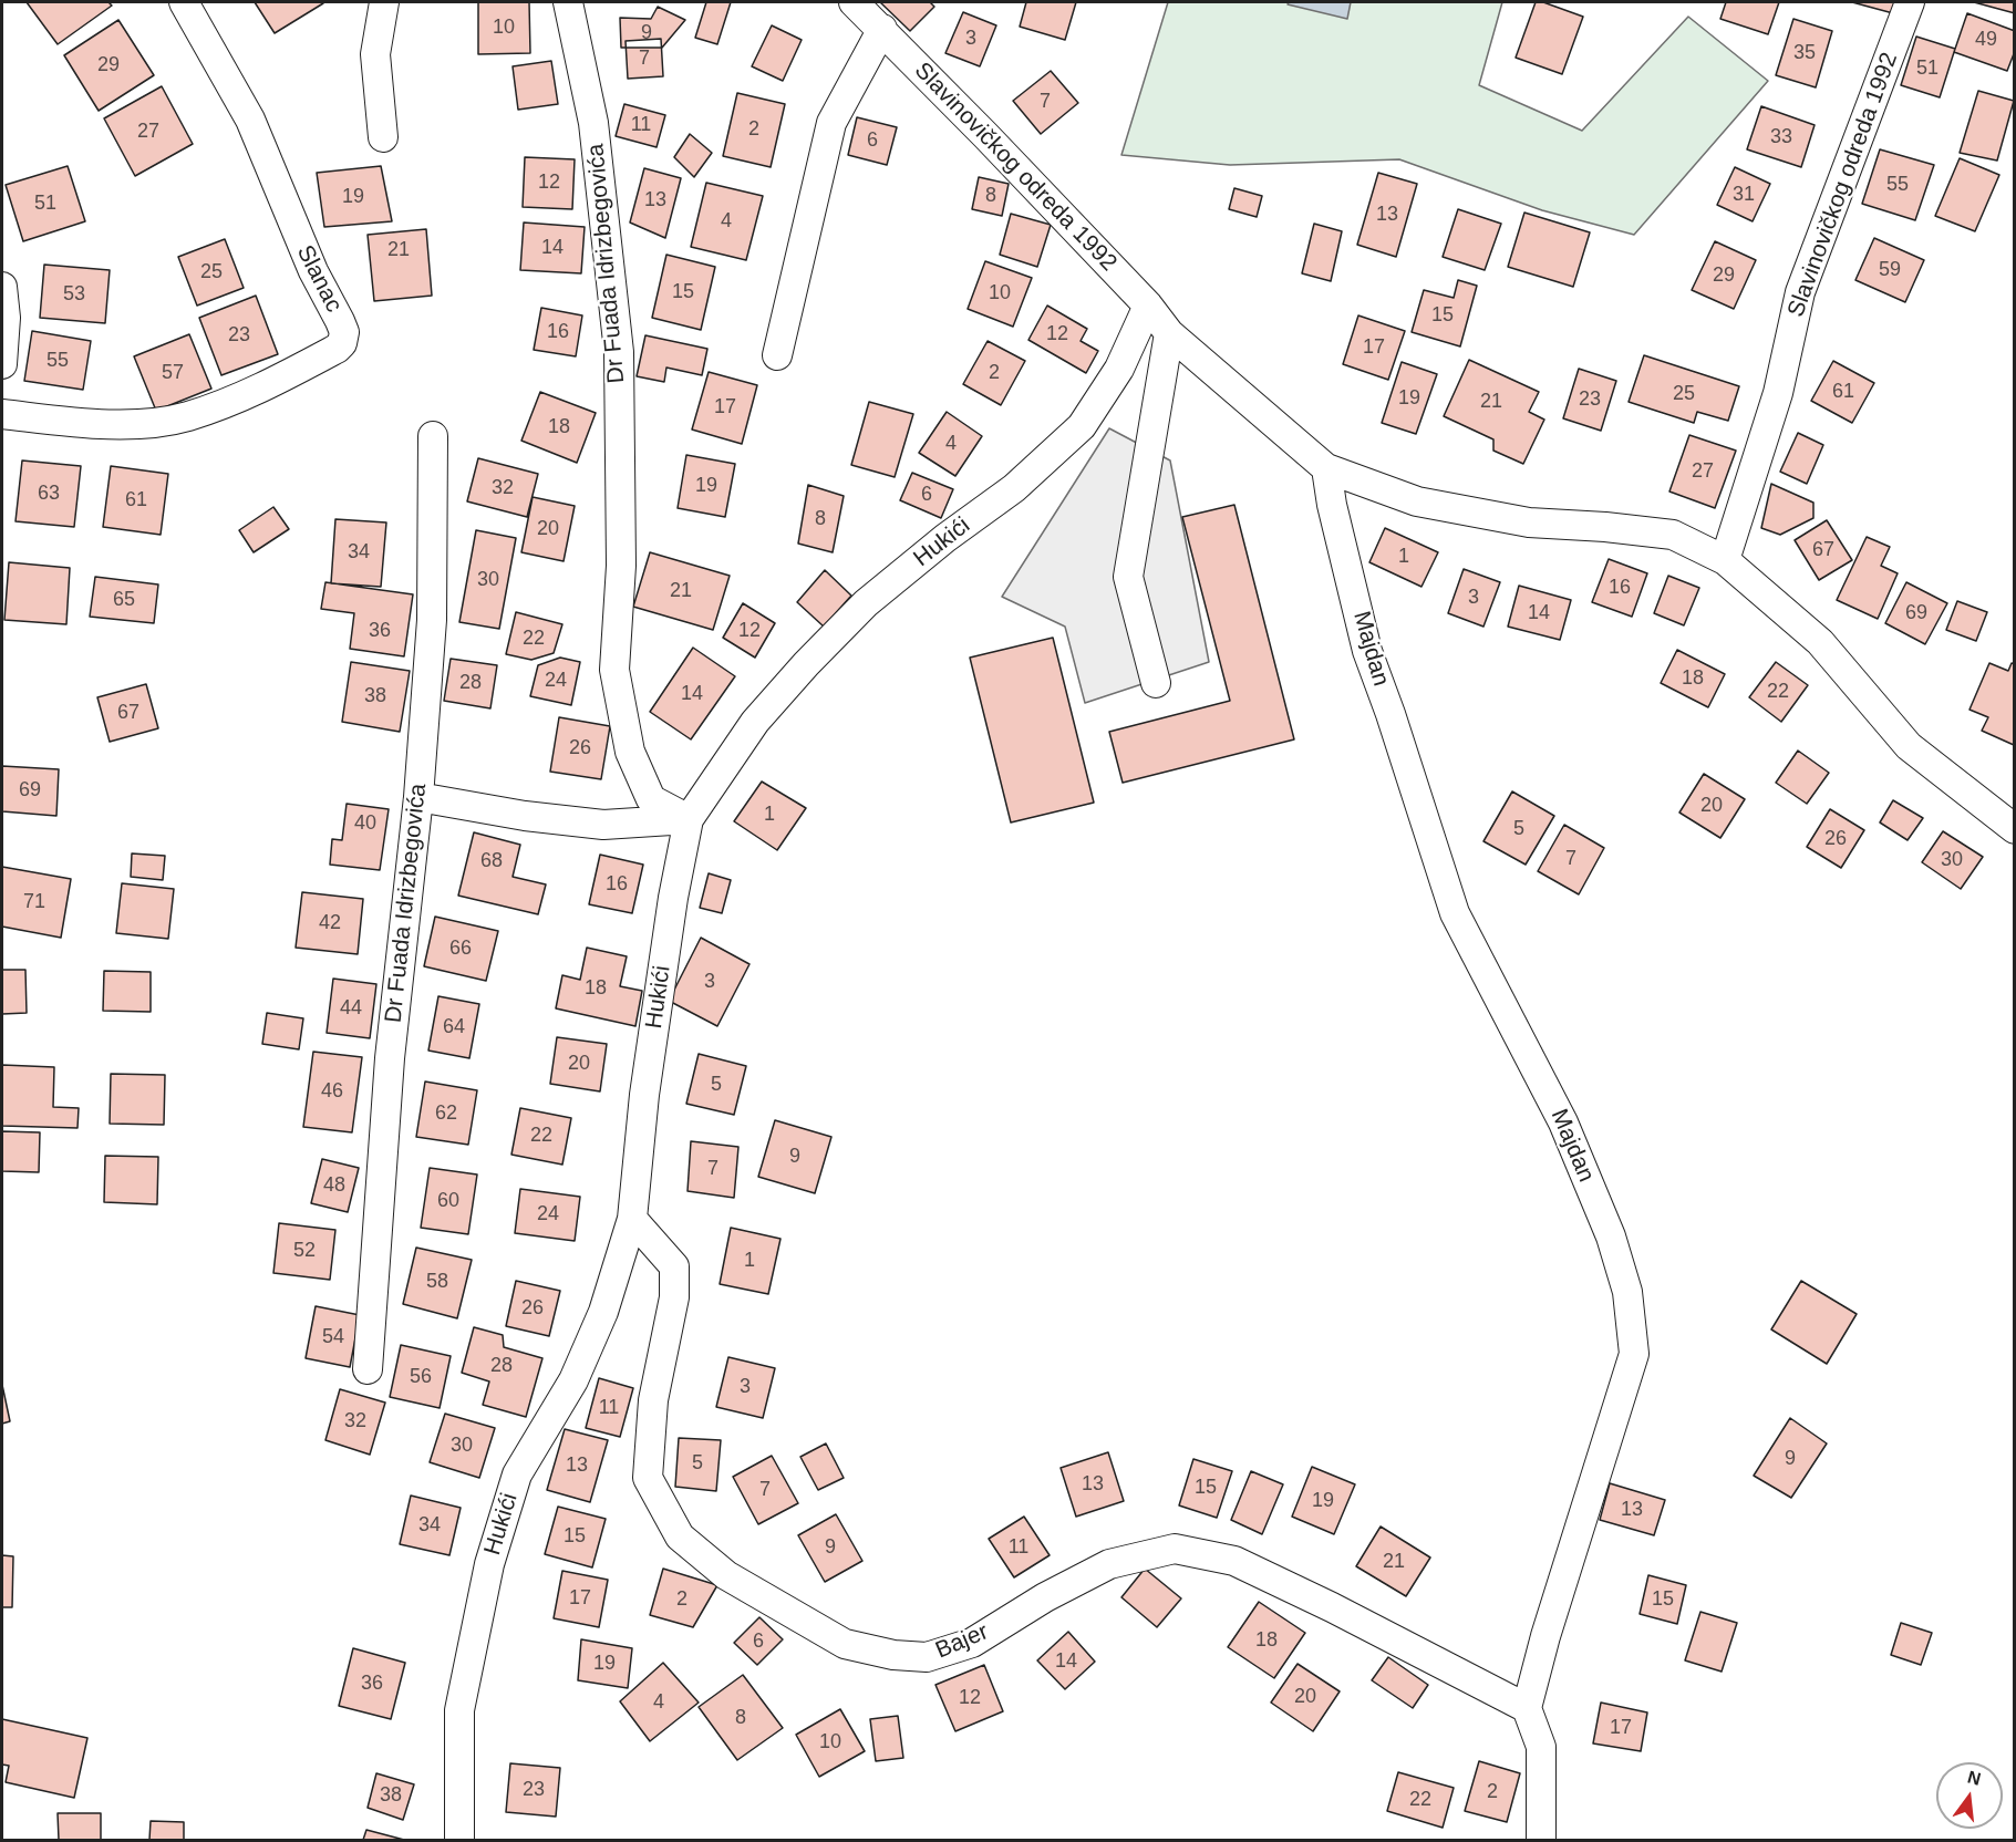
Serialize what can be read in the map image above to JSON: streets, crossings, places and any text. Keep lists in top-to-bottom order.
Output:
{
  "streets": {
    "street": [
      "Slavinovičkog odreda 1992",
      "Dr Fuada Idrizbegovića",
      "Slanac",
      "Hukići",
      "Majdan",
      "Bajer"
    ]
  },
  "crossings": [
    ["Slavinovičkog odreda 1992", "Hukići"],
    ["Slavinovičkog odreda 1992", "Majdan"],
    ["Dr Fuada Idrizbegovića", "Hukići"],
    ["Hukići", "Bajer"],
    ["Majdan", "Bajer"]
  ],
  "house_numbers": [
    "10",
    "9",
    "3",
    "49",
    "35",
    "7",
    "29",
    "51",
    "7",
    "11",
    "2",
    "27",
    "33",
    "6",
    "12",
    "55",
    "31",
    "8",
    "19",
    "13",
    "51",
    "13",
    "4",
    "14",
    "21",
    "59",
    "25",
    "29",
    "15",
    "10",
    "53",
    "15",
    "16",
    "12",
    "23",
    "17",
    "55",
    "57",
    "2",
    "61",
    "25",
    "19",
    "23",
    "21",
    "17",
    "18",
    "4",
    "27",
    "19",
    "32",
    "63",
    "6",
    "61",
    "8",
    "20",
    "67",
    "34",
    "1",
    "30",
    "16",
    "21",
    "3",
    "65",
    "14",
    "69",
    "36",
    "12",
    "22",
    "18",
    "24",
    "28",
    "22",
    "14",
    "38",
    "67",
    "26",
    "69",
    "20",
    "1",
    "40",
    "5",
    "26",
    "7",
    "30",
    "68",
    "16",
    "71",
    "42",
    "66",
    "3",
    "18",
    "44",
    "64",
    "20",
    "5",
    "46",
    "62",
    "22",
    "9",
    "7",
    "48",
    "60",
    "24",
    "52",
    "1",
    "58",
    "26",
    "54",
    "28",
    "56",
    "3",
    "11",
    "32",
    "30",
    "9",
    "5",
    "13",
    "13",
    "15",
    "7",
    "19",
    "13",
    "34",
    "15",
    "9",
    "11",
    "21",
    "17",
    "2",
    "15",
    "18",
    "6",
    "14",
    "19",
    "36",
    "20",
    "12",
    "4",
    "8",
    "17",
    "10",
    "23",
    "2",
    "38",
    "22"
  ],
  "north": "top"
}
